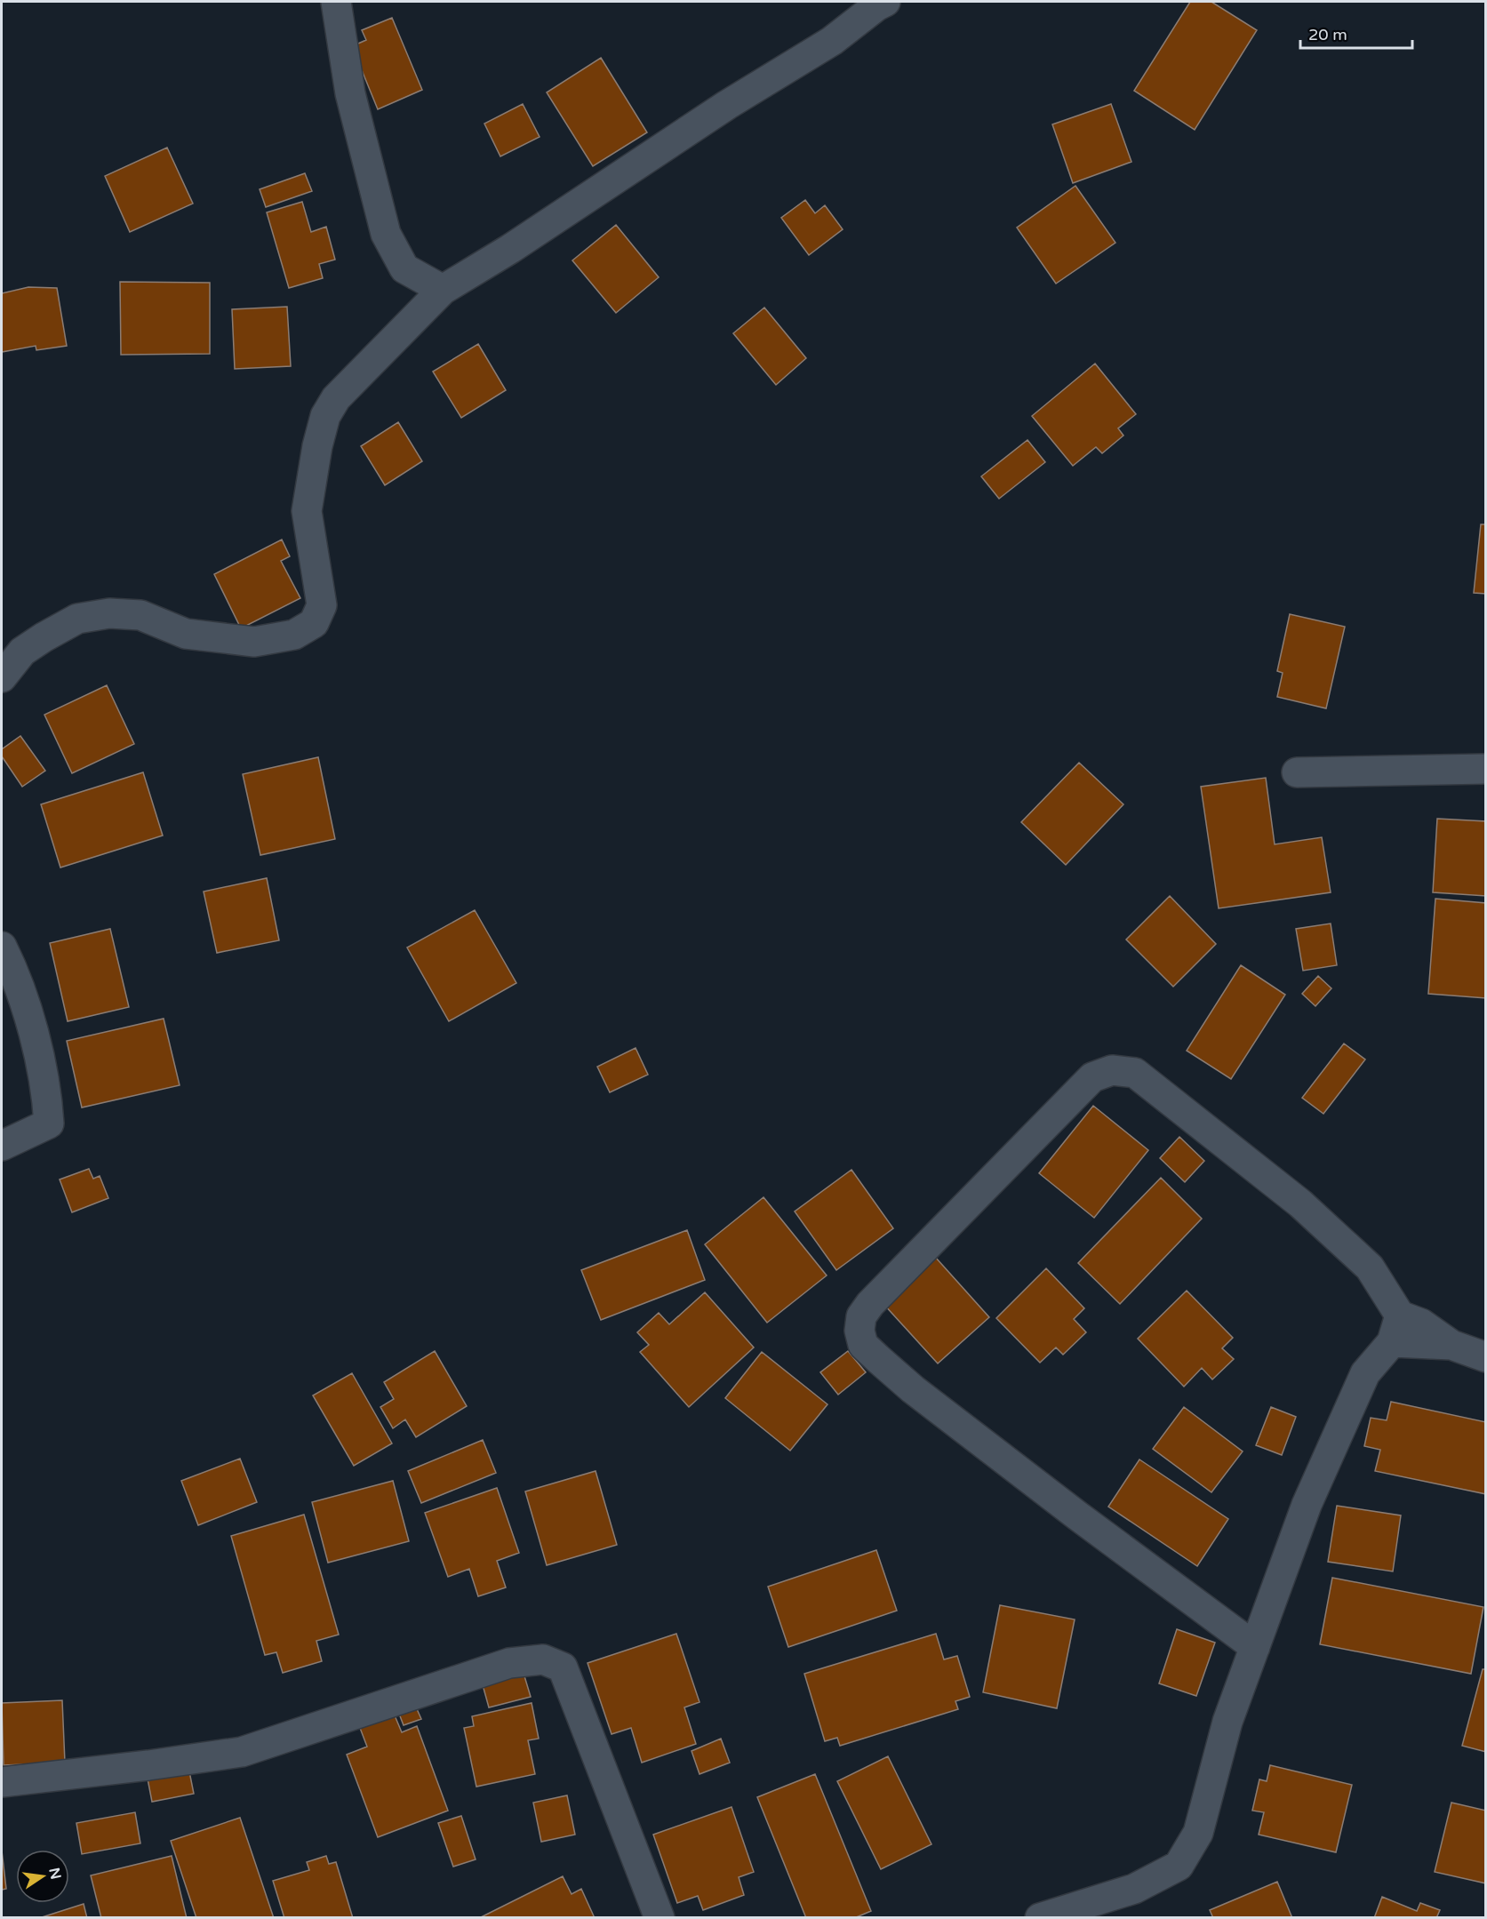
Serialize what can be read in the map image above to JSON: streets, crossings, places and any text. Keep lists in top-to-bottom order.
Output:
{
  "scale_bar": "20 m",
  "north": "right"
}
